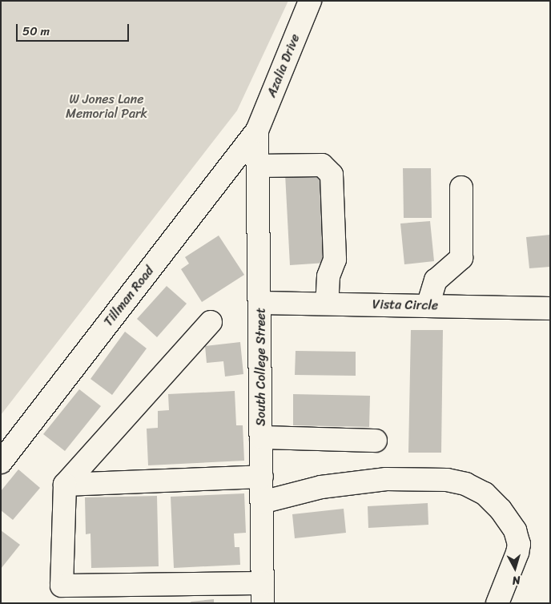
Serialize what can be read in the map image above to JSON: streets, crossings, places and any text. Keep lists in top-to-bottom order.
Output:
{
  "streets": {
    "street": [
      "Azalia Drive",
      "Tillman Road",
      "Vista Circle",
      "South College Street"
    ]
  },
  "crossings": [
    ["Azalia Drive", "Tillman Road"],
    ["Azalia Drive", "South College Street"],
    ["Tillman Road", "South College Street"],
    ["Vista Circle", "South College Street"]
  ],
  "parks": ["W Jones Lane Memorial Park"],
  "scale_bar": "50 m",
  "north": "bottom"
}
